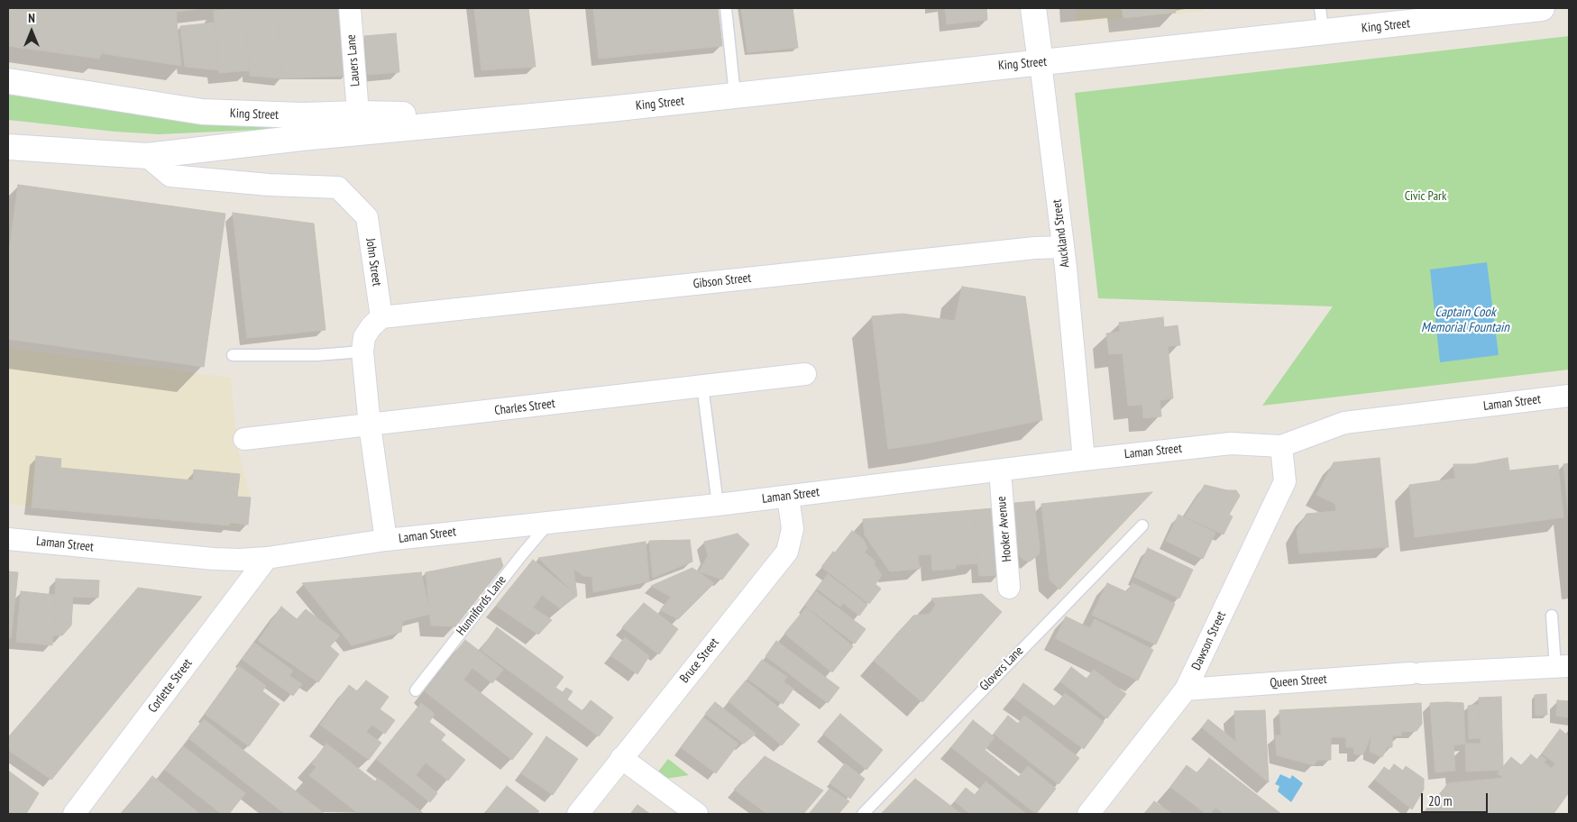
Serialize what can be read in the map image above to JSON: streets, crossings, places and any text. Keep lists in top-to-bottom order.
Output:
{
  "streets": {
    "main road": ["King Street", "Auckland Street"],
    "street": [
      "Lauers Lane",
      "John Street",
      "Gibson Street",
      "Laman Street",
      "Charles Street",
      "Hooker Avenue",
      "Dawson Street",
      "Bruce Street",
      "Queen Street",
      "Corlette Street"
    ],
    "lane": ["Hunnifords Lane", "Glovers Lane"]
  },
  "crossings": [
    ["King Street", "Lauers Lane"],
    ["King Street", "Auckland Street"],
    ["King Street", "John Street"],
    ["Auckland Street", "Gibson Street"],
    ["Auckland Street", "Laman Street"],
    ["John Street", "Gibson Street"],
    ["Laman Street", "Hooker Avenue"],
    ["Laman Street", "Hunnifords Lane"],
    ["Laman Street", "Dawson Street"],
    ["Laman Street", "Bruce Street"],
    ["Laman Street", "Corlette Street"],
    ["Dawson Street", "Queen Street"]
  ],
  "water": ["Captain Cook Memorial Fountain"],
  "parks": ["Civic Park"],
  "scale_bar": "20 m",
  "north": "top"
}
